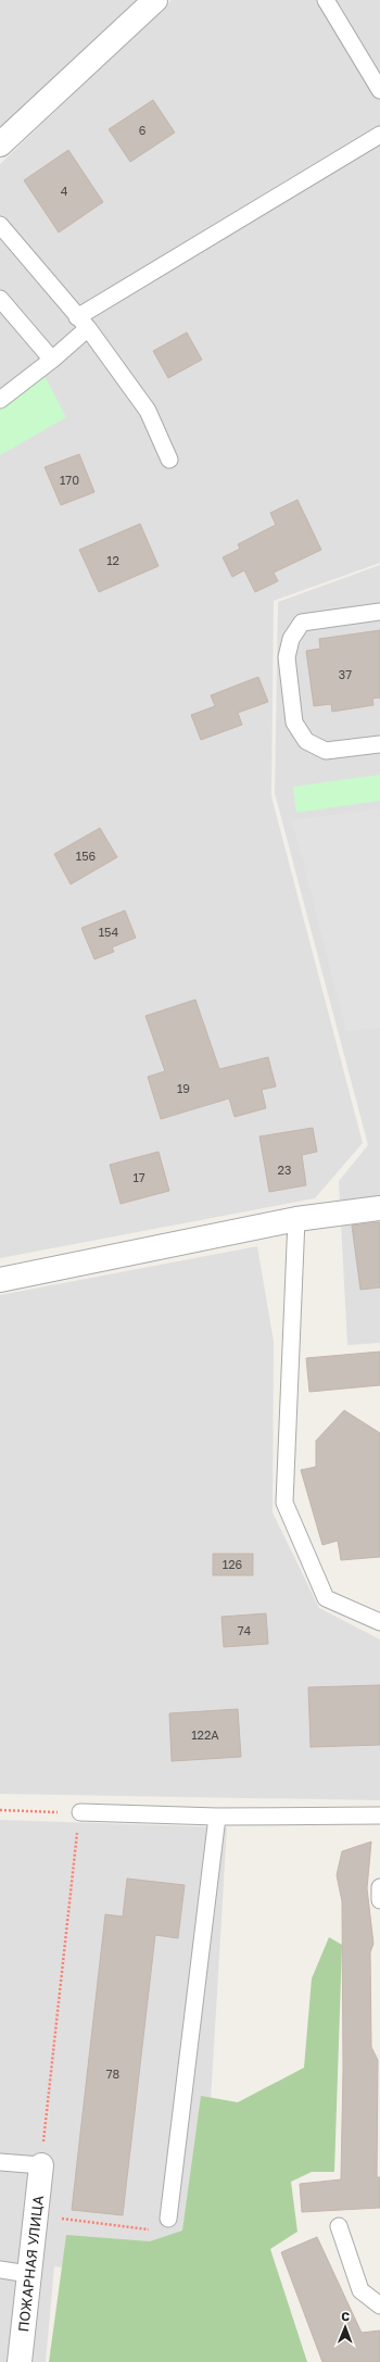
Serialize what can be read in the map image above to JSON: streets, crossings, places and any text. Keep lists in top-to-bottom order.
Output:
{
  "streets": {
    "street": ["ПОЖАРНАЯ УЛИЦА"]
  },
  "house_numbers": [
    "6",
    "4",
    "170",
    "12",
    "37",
    "156",
    "154",
    "19",
    "23",
    "17",
    "126",
    "74",
    "122А",
    "78"
  ],
  "north": "top"
}
